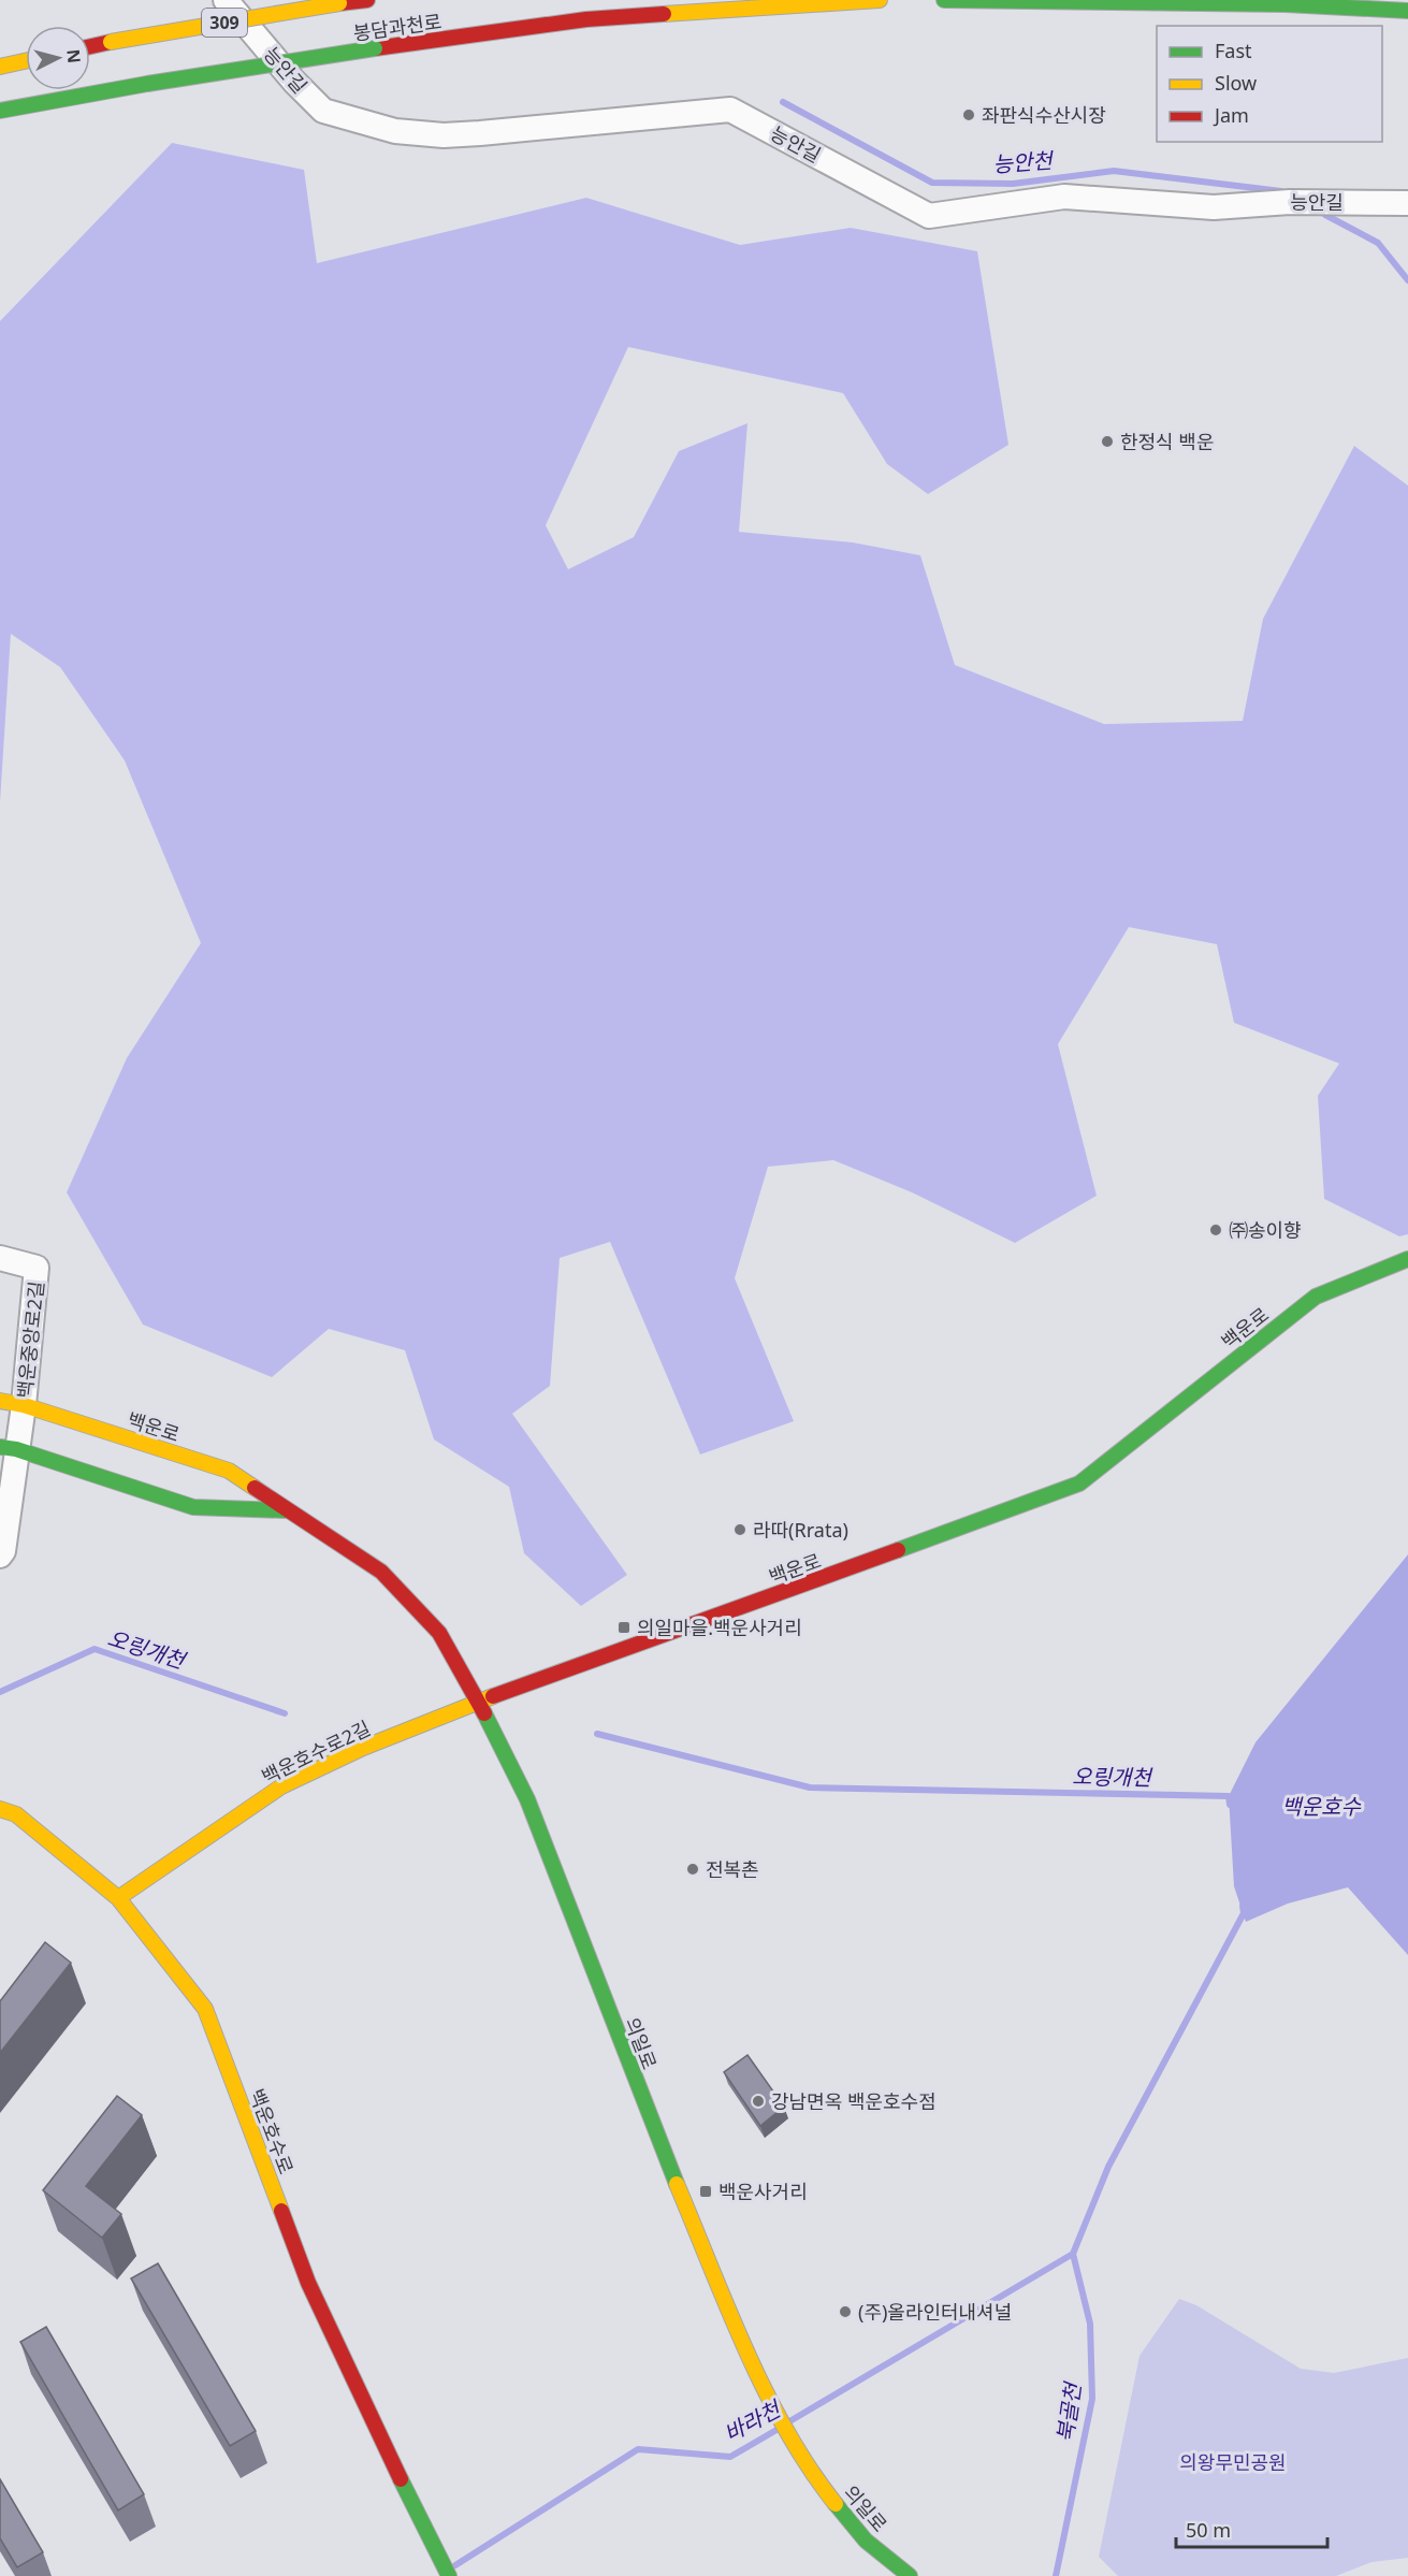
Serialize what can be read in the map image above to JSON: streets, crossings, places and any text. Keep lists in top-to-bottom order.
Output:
{
  "streets": {
    "main road": [
      "309",
      "봉담과천로",
      "백운로",
      "백운호수로2길",
      "의일로",
      "백운호수로"
    ],
    "street": ["능안길", "백운중앙로2길"]
  },
  "crossings": [
    ["백운로", "백운중앙로2길"],
    ["백운로", "백운호수로2길"],
    ["백운로", "의일로"],
    ["백운호수로2길", "의일로"],
    ["백운호수로2길", "백운호수로"]
  ],
  "water": [
    "능안천",
    "오링개천",
    "백운호수",
    "북골천",
    "바라천"
  ],
  "parks": ["의왕무민공원"],
  "places": {
    "other": [
      "좌판식수산시장",
      "한정식 백운",
      "㈜송이향",
      "라따(Rrata)",
      "전복촌",
      "강남면옥 백운호수점",
      "(주)올라인터내셔널"
    ],
    "transit": ["의일마을.백운사거리", "백운사거리"]
  },
  "legend": ["Fast", "Slow", "Jam"],
  "scale_bar": "50 m",
  "north": "right"
}
